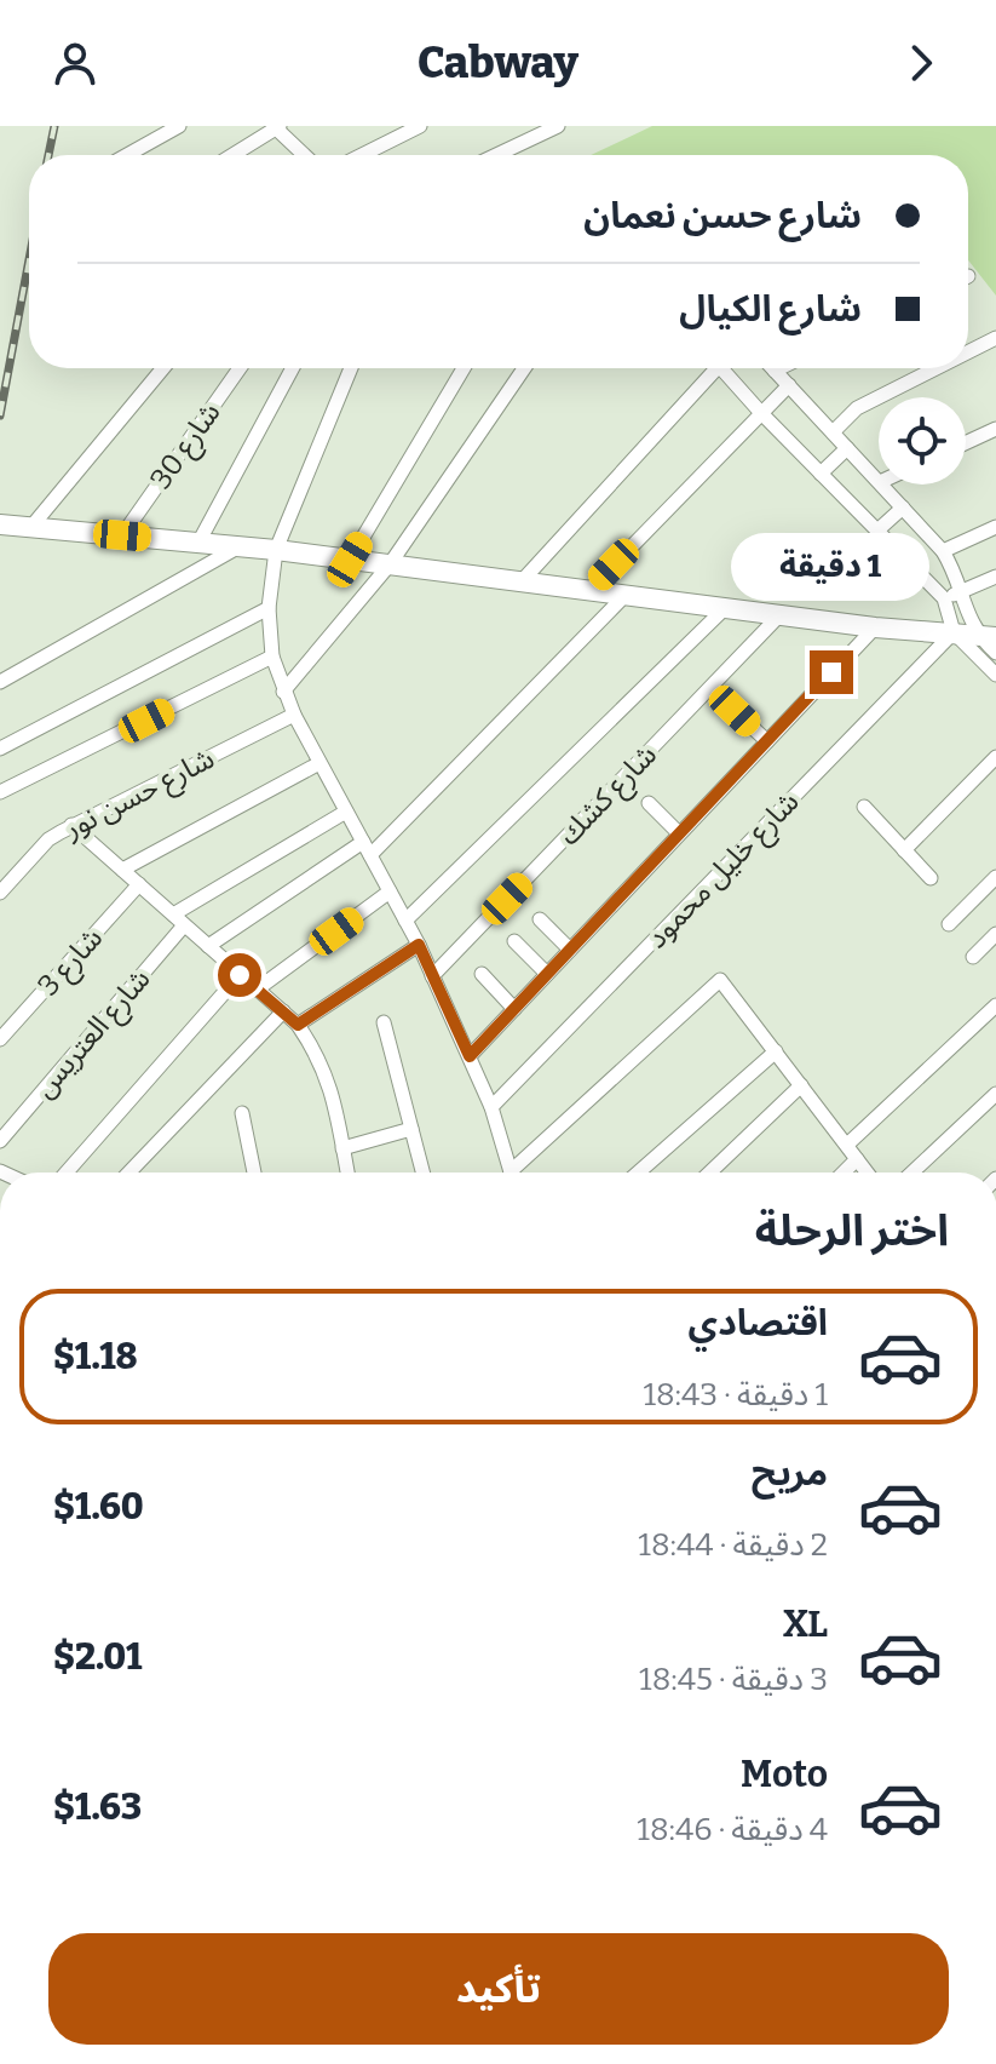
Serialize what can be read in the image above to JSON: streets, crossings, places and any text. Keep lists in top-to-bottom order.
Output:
{
  "streets": {
    "street": [
      "شارع 30",
      "شارع حسن نور",
      "شارع كشك",
      "شارع خليل محمود",
      "شارع 3",
      "شارع العتريس"
    ]
  },
  "page": {
    "header": "Cabway",
    "banner": ["شارع حسن نعمان", "شارع الكيال"],
    "bubble": "1 دقيقة",
    "heading": "اختر الرحلة",
    "list": [
      {
        "name": "اقتصادي",
        "note": "1 دقيقة · 18:43",
        "value": "$1.18"
      },
      {
        "name": "مريح",
        "note": "2 دقيقة · 18:44",
        "value": "$1.60"
      },
      {
        "name": "XL",
        "note": "3 دقيقة · 18:45",
        "value": "$2.01"
      },
      {
        "name": "Moto",
        "note": "4 دقيقة · 18:46",
        "value": "$1.63"
      }
    ],
    "buttons": "تأكيد"
  }
}
